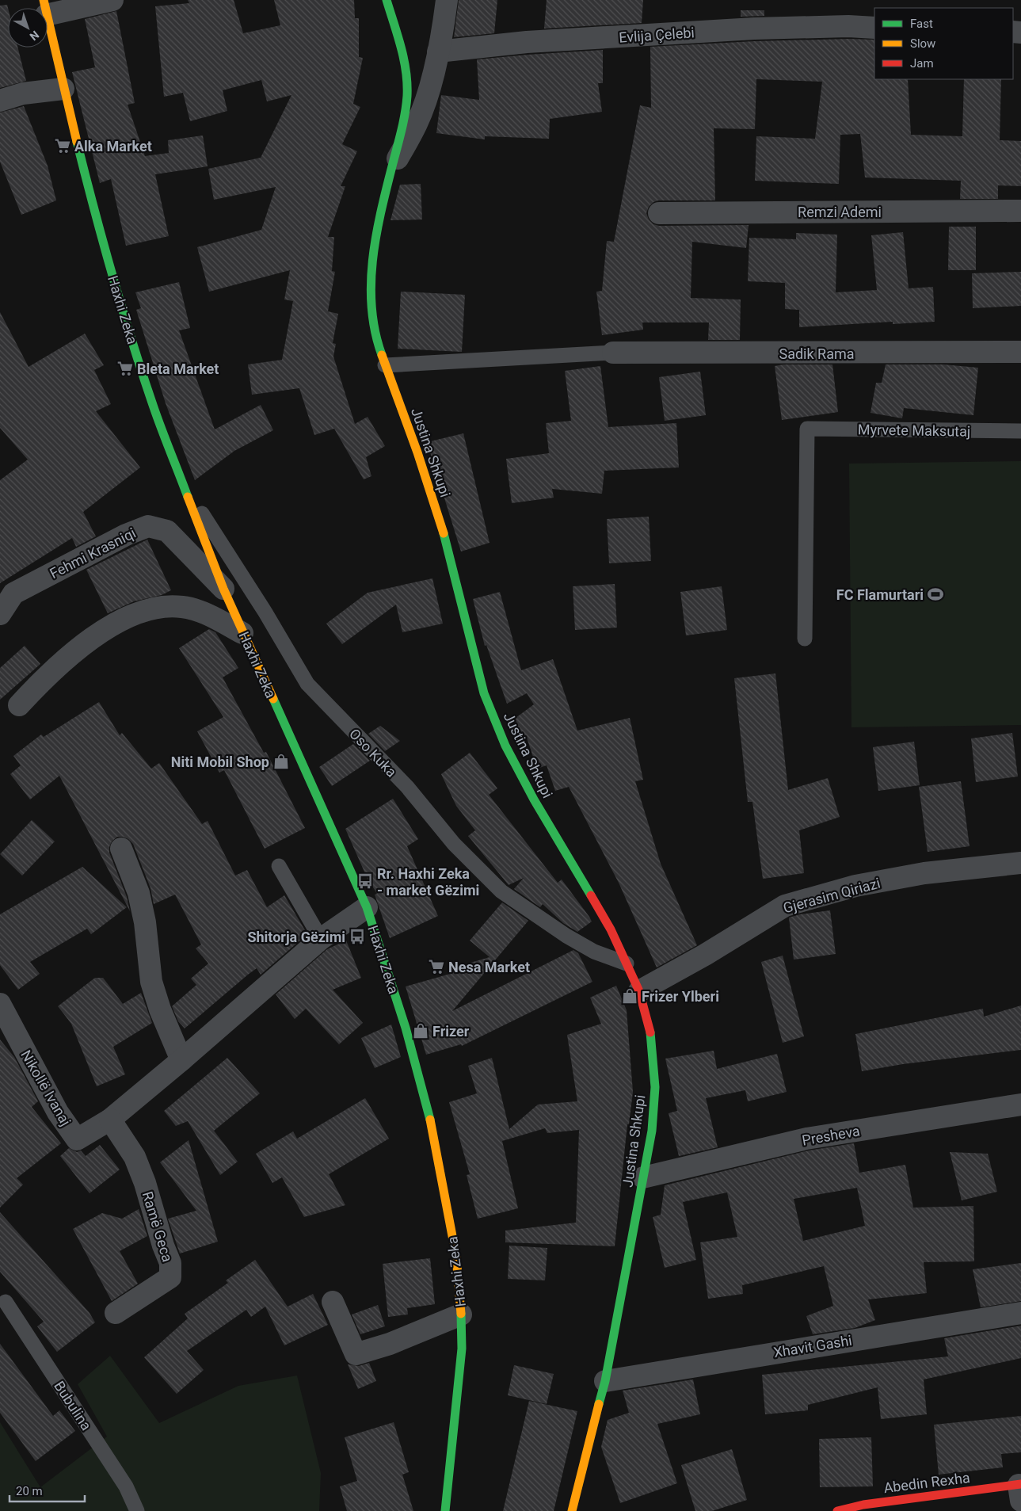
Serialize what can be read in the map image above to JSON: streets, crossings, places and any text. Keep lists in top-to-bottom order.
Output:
{
  "streets": {
    "street": [
      "Evlija Çelebi",
      "Remzi Ademi",
      "Haxhi Zeka",
      "Sadik Rama",
      "Justina Shkupi",
      "Fehmi Krasniqi",
      "Gjerasim Qiriazi",
      "Nikollë Ivanaj",
      "Presheva",
      "Ramë Geca",
      "Xhavit Gashi",
      "Abedin Rexha"
    ],
    "lane": ["Myrvete Maksutaj", "Oso Kuka", "Bubulina"]
  },
  "crossings": [
    ["Haxhi Zeka", "Fehmi Krasniqi"],
    ["Haxhi Zeka", "Oso Kuka"],
    ["Haxhi Zeka", "Nikollë Ivanaj"],
    ["Justina Shkupi", "Oso Kuka"],
    ["Justina Shkupi", "Gjerasim Qiriazi"],
    ["Justina Shkupi", "Presheva"],
    ["Justina Shkupi", "Xhavit Gashi"],
    ["Nikollë Ivanaj", "Ramë Geca"]
  ],
  "places": {
    "supermarket": ["Alka Market", "Bleta Market", "Nesa Market"],
    "sports": ["FC Flamurtari"],
    "shop": ["Niti Mobil Shop", "Frizer Ylberi", "Frizer"],
    "bus stop": ["Rr. Haxhi Zeka - market Gëzimi", "Shitorja Gëzimi"]
  },
  "legend": ["Fast", "Slow", "Jam"],
  "scale_bar": "20 m",
  "north": "bottom right"
}
